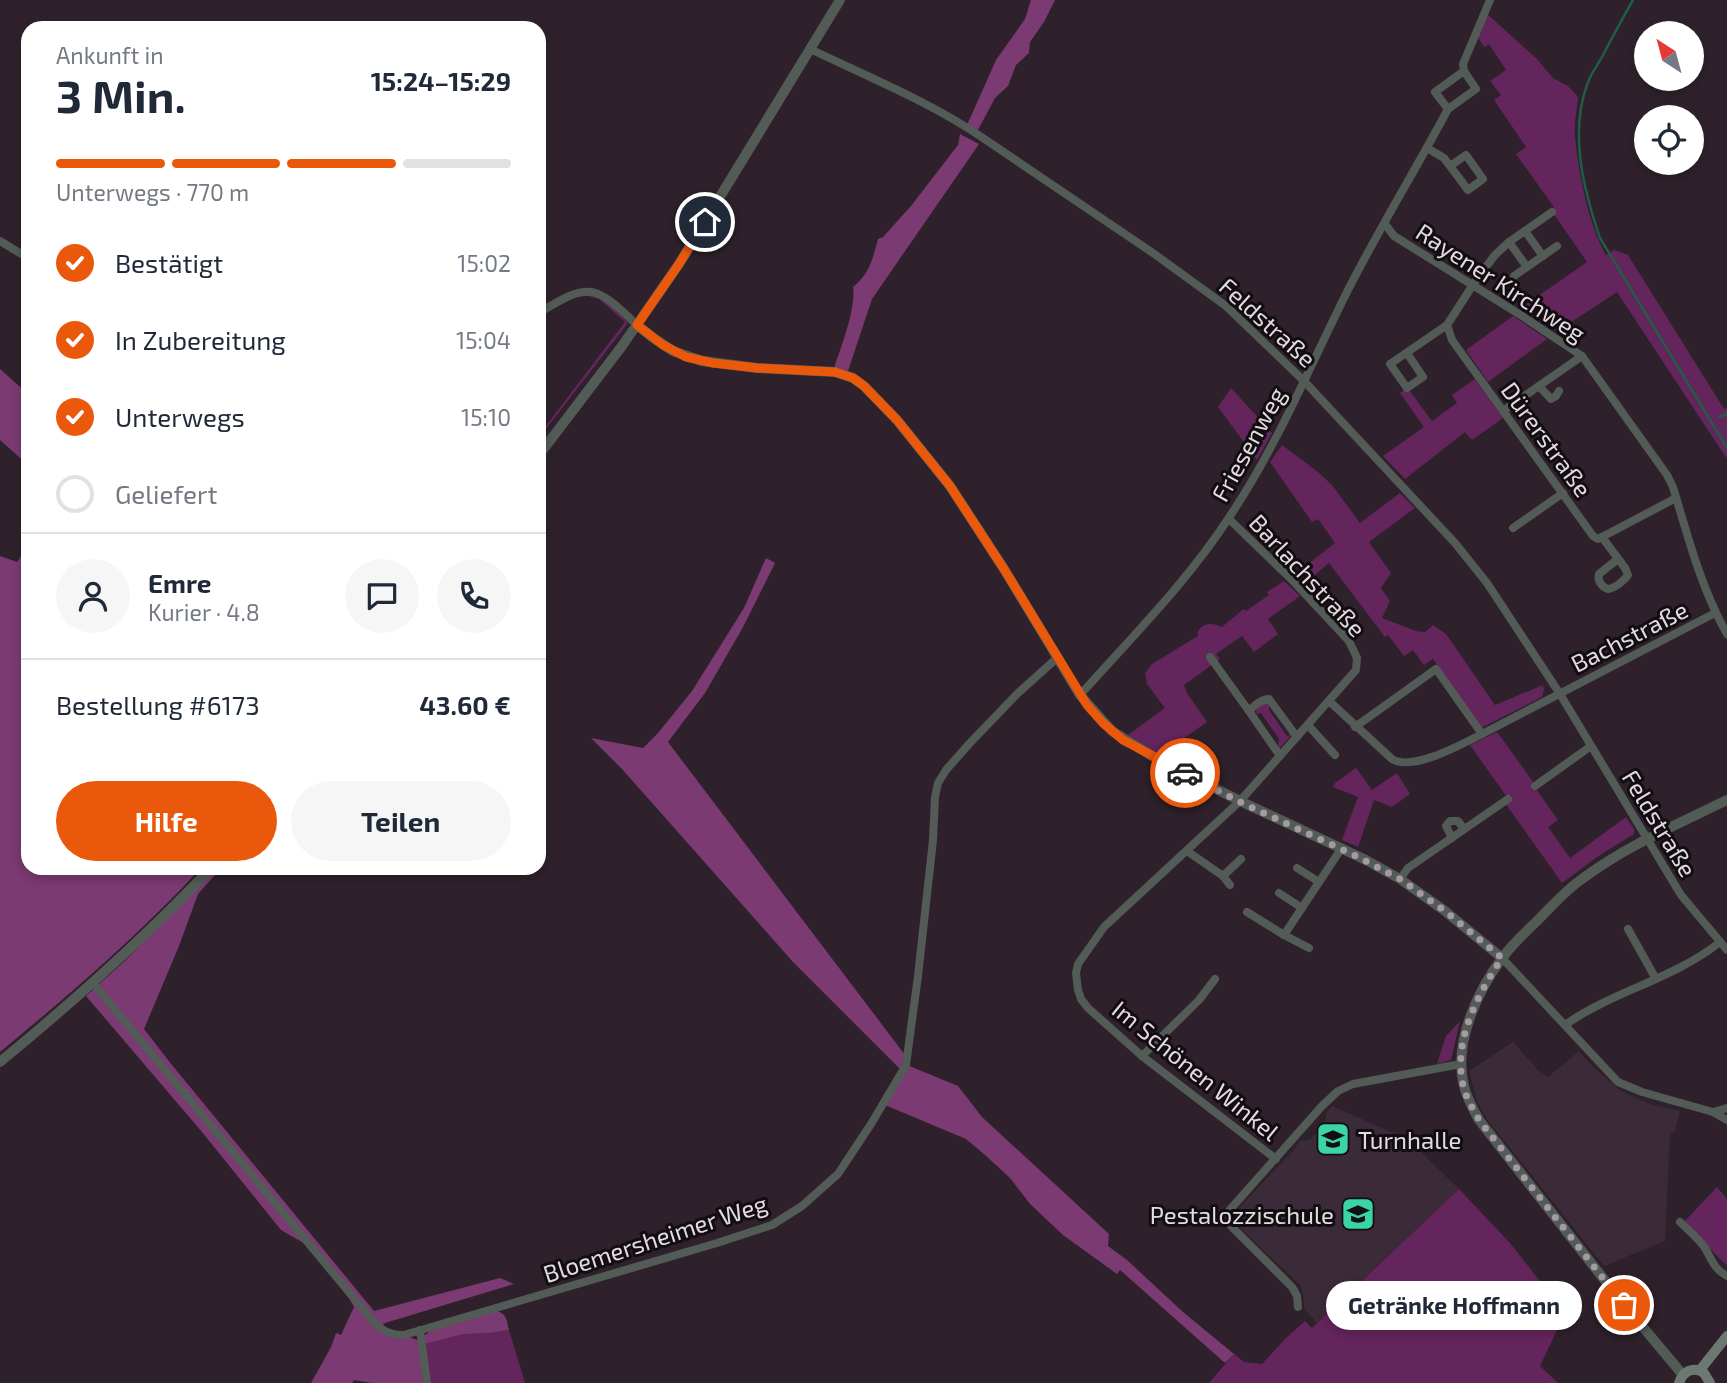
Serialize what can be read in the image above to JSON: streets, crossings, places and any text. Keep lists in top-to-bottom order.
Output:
{
  "streets": {
    "street": [
      "Rayener Kirchweg",
      "Feldstraße",
      "Dürerstraße",
      "Friesenweg",
      "Barlachstraße",
      "Bachstraße",
      "Im Schönen Winkel",
      "Bloemersheimer Weg"
    ]
  },
  "crossings": [
    ["Rayener Kirchweg", "Friesenweg"],
    ["Rayener Kirchweg", "Bachstraße"],
    ["Feldstraße", "Friesenweg"],
    ["Feldstraße", "Bachstraße"],
    ["Friesenweg", "Barlachstraße"],
    ["Barlachstraße", "Bachstraße"],
    ["Barlachstraße", "Im Schönen Winkel"]
  ],
  "places": {
    "school or university": ["Turnhalle", "Pestalozzischule"],
    "other": ["Getränke Hoffmann"]
  },
  "north": "top left",
  "page": {
    "heading": ["3 Min.", "Ankunft in", "15:24–15:29"],
    "panel": [
      "Emre",
      "Kurier · 4.8",
      "Bestellung #6173",
      "43.60 €"
    ],
    "bar": "Unterwegs · 770 m",
    "list": [
      ["Bestätigt", "15:02"],
      ["In Zubereitung", "15:04"],
      ["Unterwegs", "15:10"],
      "Geliefert"
    ],
    "buttons": ["Hilfe", "Teilen"],
    "bubble": "Getränke Hoffmann"
  }
}
